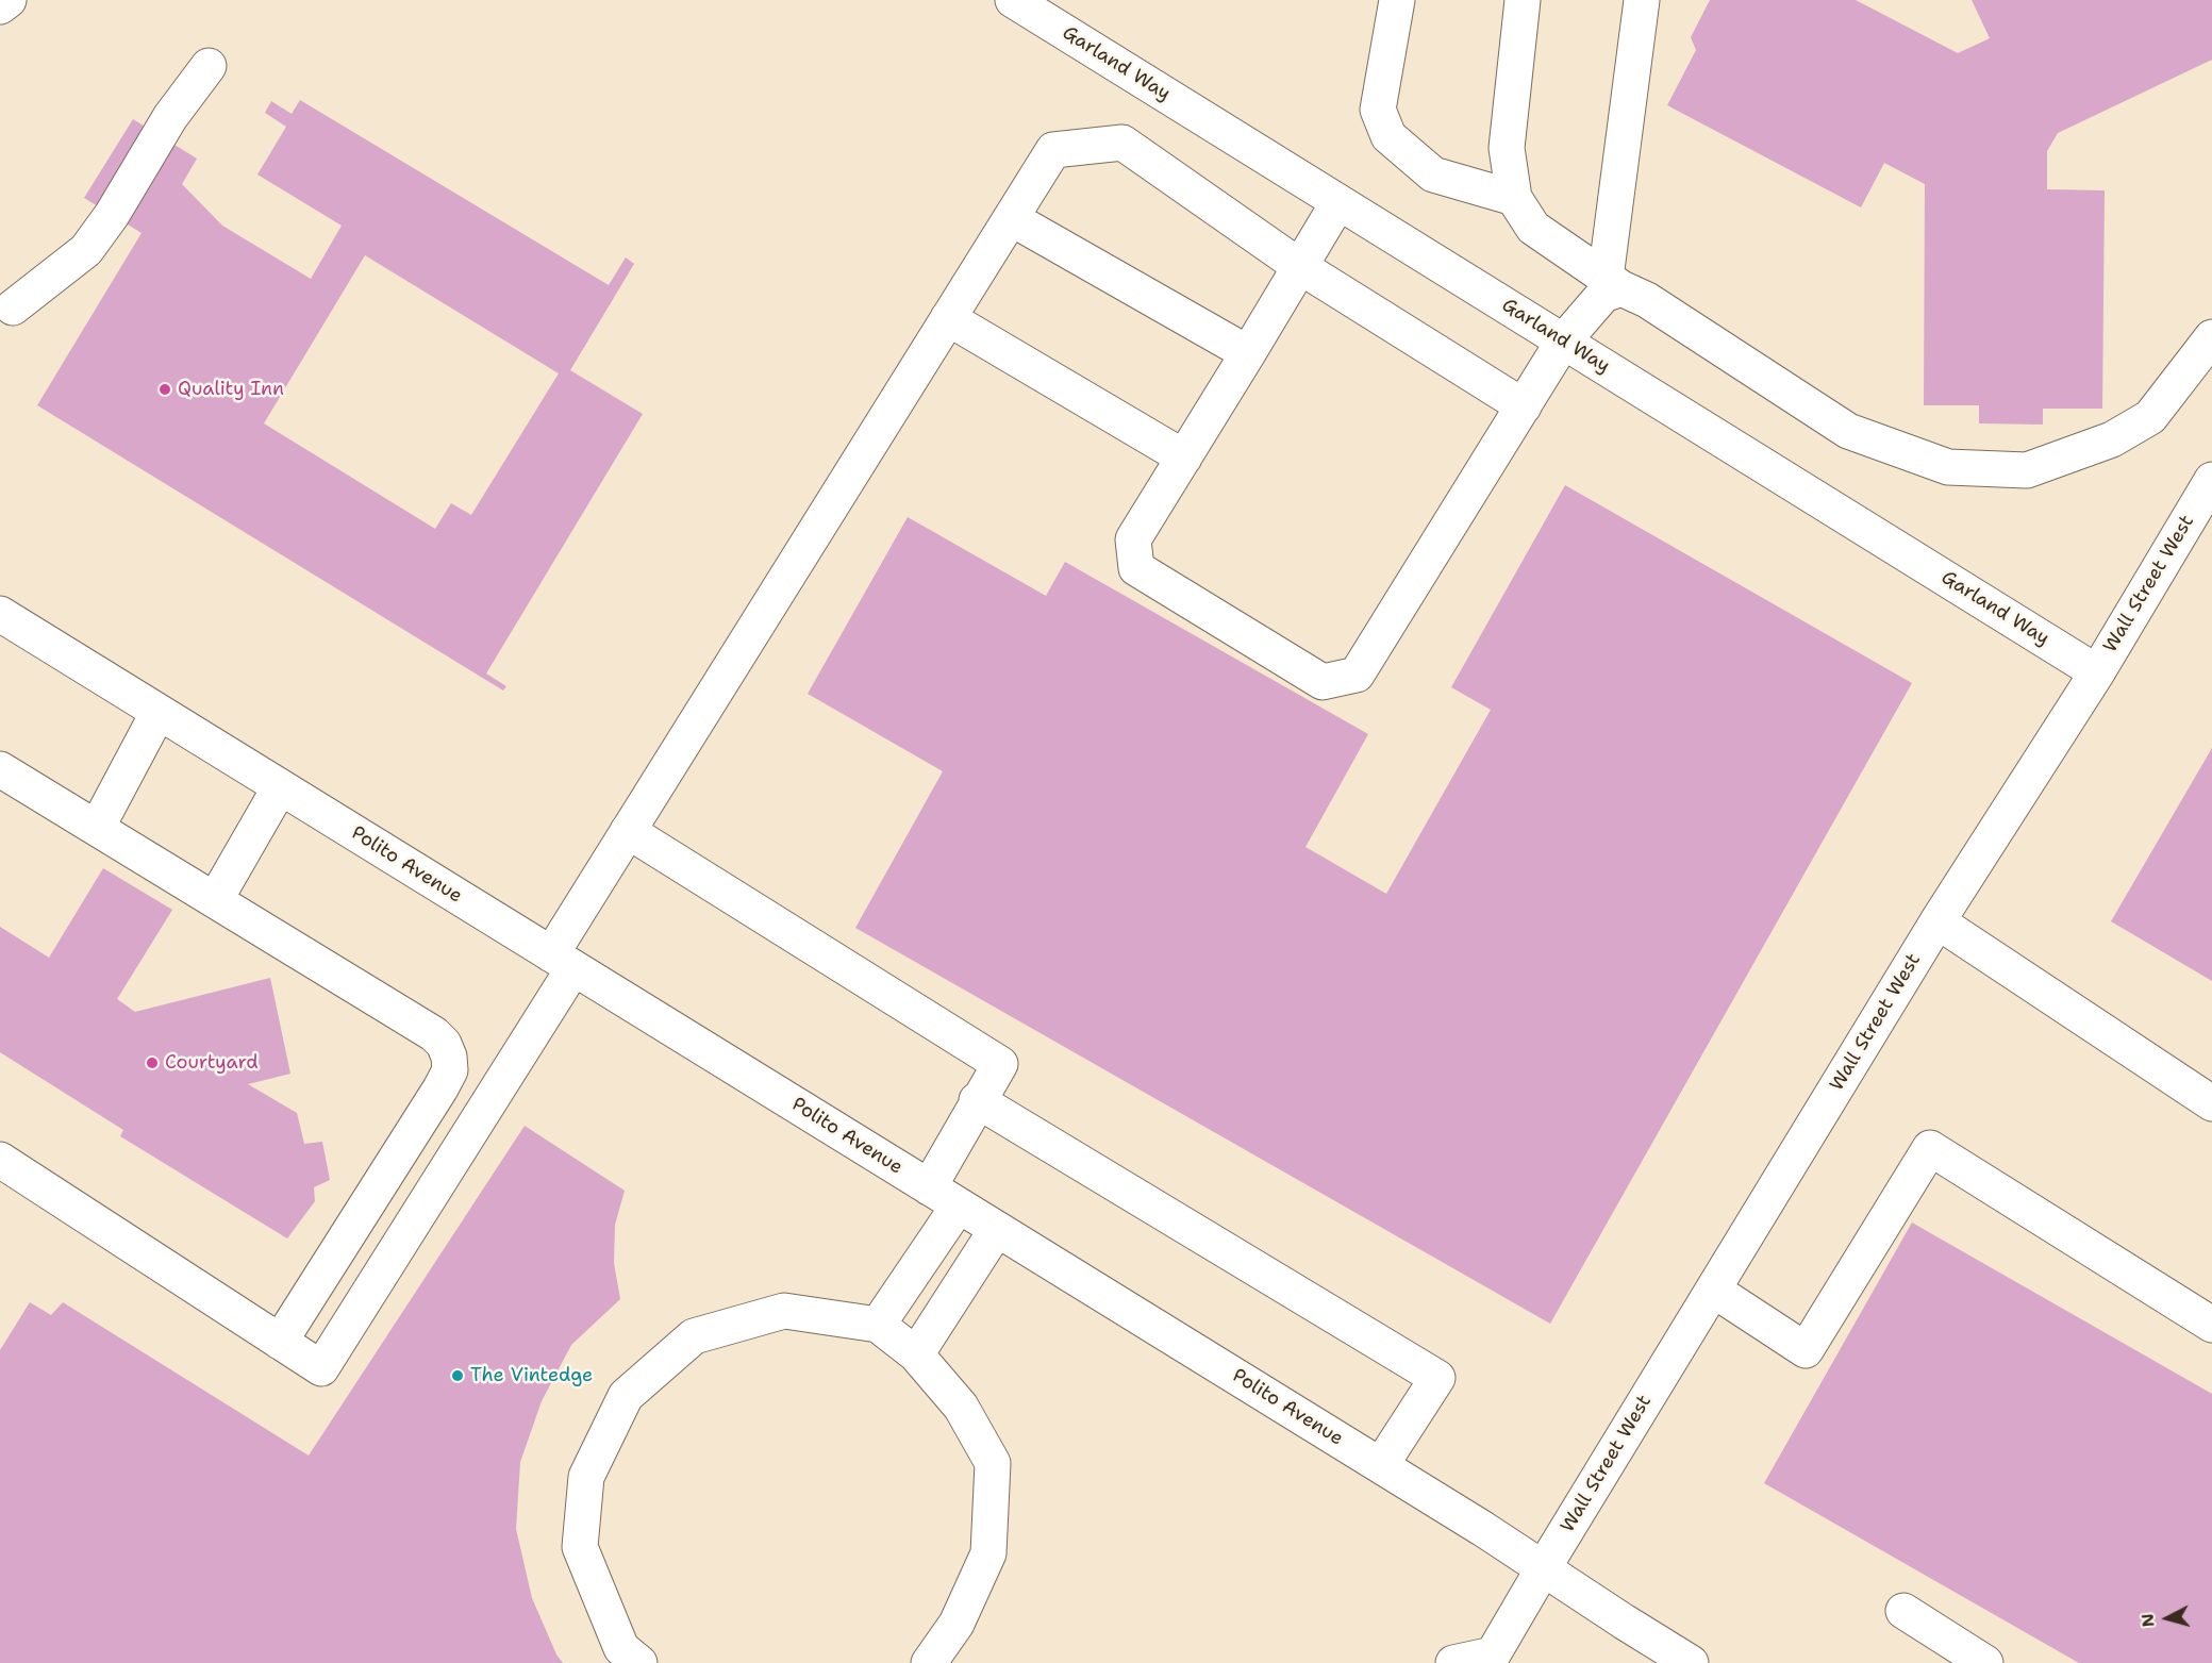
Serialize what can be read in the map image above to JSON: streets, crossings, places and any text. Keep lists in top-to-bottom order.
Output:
{
  "streets": {
    "street": ["Garland Way", "Wall Street West", "Polito Avenue"]
  },
  "crossings": [
    ["Garland Way", "Wall Street West"],
    ["Wall Street West", "Polito Avenue"]
  ],
  "places": ["Quality Inn", "Courtyard", "The Vintedge"],
  "north": "left"
}
